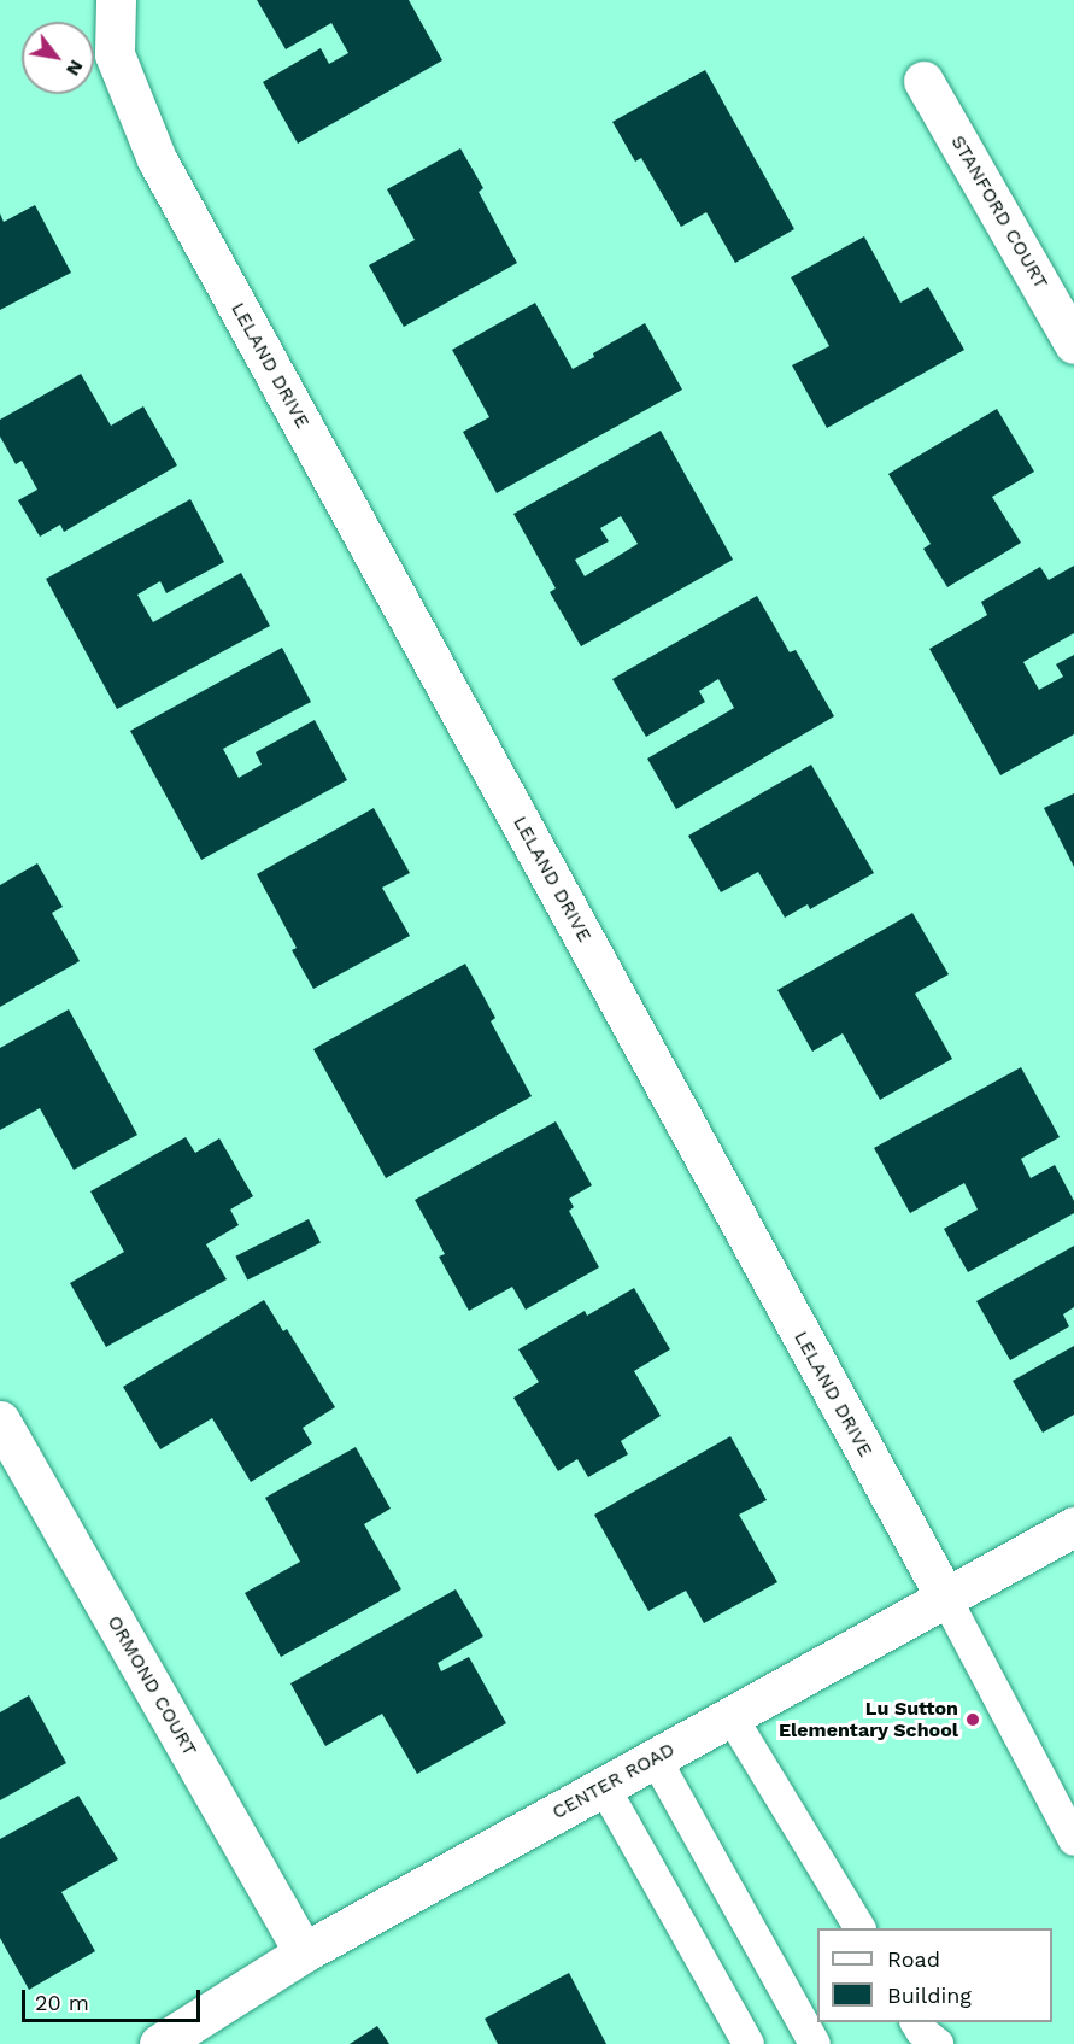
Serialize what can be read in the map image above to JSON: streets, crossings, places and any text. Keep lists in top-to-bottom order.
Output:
{
  "streets": {
    "street": [
      "STANFORD COURT",
      "LELAND DRIVE",
      "ORMOND COURT",
      "CENTER ROAD"
    ]
  },
  "crossings": [
    ["LELAND DRIVE", "CENTER ROAD"],
    ["ORMOND COURT", "CENTER ROAD"]
  ],
  "places": ["Lu Sutton Elementary School"],
  "legend": ["Road", "Building"],
  "scale_bar": "20 m",
  "north": "bottom right"
}
